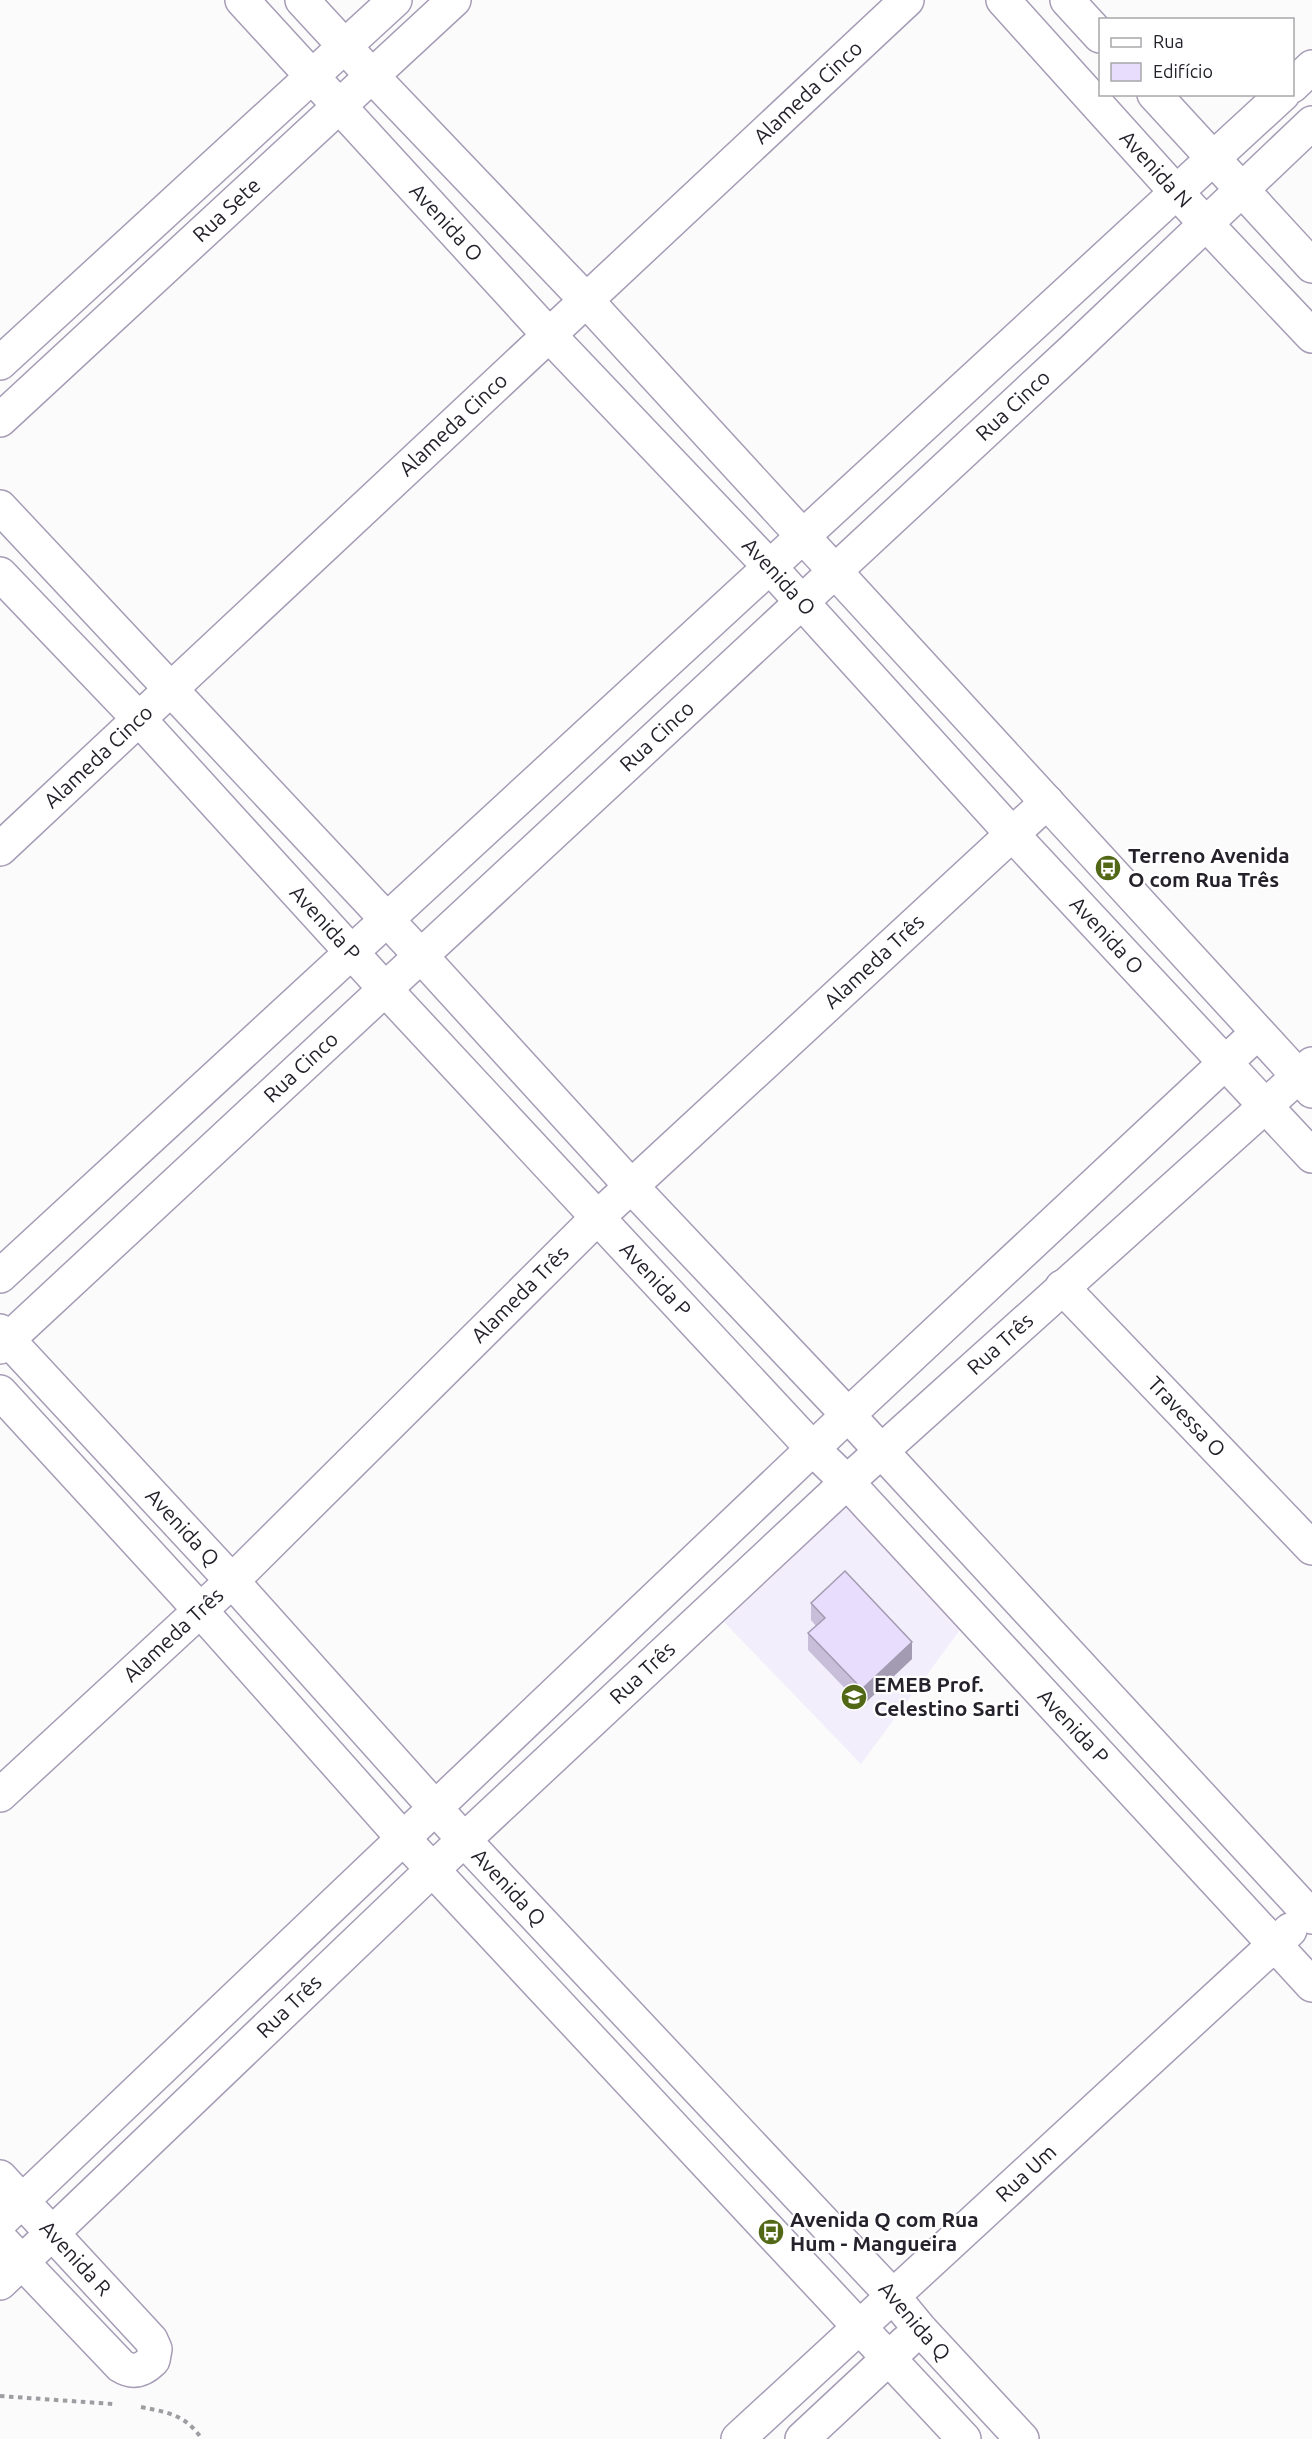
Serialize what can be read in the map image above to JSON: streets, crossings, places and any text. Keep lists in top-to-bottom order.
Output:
{
  "streets": {
    "street": [
      "Alameda Cinco",
      "Avenida N",
      "Rua Sete",
      "Avenida O",
      "Rua Cinco",
      "Avenida P",
      "Alameda Três",
      "Rua Três",
      "Travessa O",
      "Avenida Q",
      "Rua Um",
      "Avenida R"
    ]
  },
  "crossings": [
    ["Alameda Cinco", "Avenida O"],
    ["Alameda Cinco", "Avenida P"],
    ["Avenida N", "Rua Cinco"],
    ["Rua Sete", "Avenida O"],
    ["Avenida O", "Rua Cinco"],
    ["Avenida O", "Alameda Três"],
    ["Avenida O", "Rua Três"],
    ["Rua Cinco", "Avenida P"],
    ["Rua Cinco", "Avenida Q"],
    ["Avenida P", "Alameda Três"],
    ["Avenida P", "Rua Três"],
    ["Avenida P", "Rua Um"],
    ["Alameda Três", "Avenida Q"],
    ["Rua Três", "Travessa O"],
    ["Rua Três", "Avenida Q"],
    ["Rua Três", "Avenida R"],
    ["Avenida Q", "Rua Um"]
  ],
  "places": {
    "bus stop": ["Terreno Avenida O com Rua Três", "Avenida Q com Rua Hum - Mangueira"],
    "school or university": ["EMEB Prof. Celestino Sarti"]
  },
  "legend": ["Rua", "Edifício"]
}
